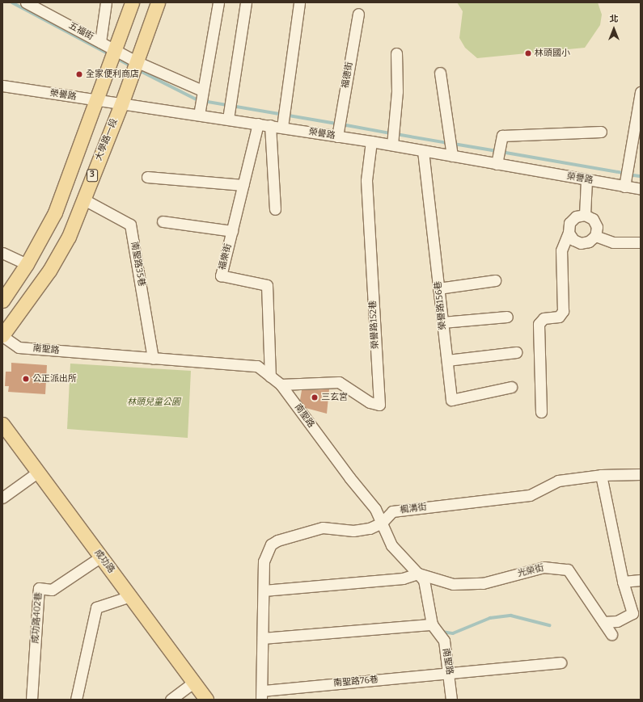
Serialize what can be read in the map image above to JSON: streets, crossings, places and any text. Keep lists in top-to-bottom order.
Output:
{
  "streets": {
    "main road": ["大學路一段", "3", "成功路"],
    "street": [
      "五福街",
      "福德街",
      "榮譽路",
      "福樂街",
      "南聖路35巷",
      "榮譽路156巷",
      "榮譽路152巷",
      "南聖路",
      "楓溝街",
      "光榮街",
      "成功路402巷",
      "南聖路76巷"
    ]
  },
  "crossings": [
    ["五福街", "大學路一段"],
    ["福德街", "榮譽路"],
    ["榮譽路", "大學路一段"],
    ["榮譽路", "福樂街"],
    ["榮譽路", "榮譽路156巷"],
    ["榮譽路", "榮譽路152巷"],
    ["大學路一段", "南聖路35巷"],
    ["大學路一段", "南聖路"],
    ["福樂街", "南聖路"],
    ["南聖路35巷", "南聖路"],
    ["榮譽路152巷", "南聖路"],
    ["南聖路", "楓溝街"],
    ["南聖路", "光榮街"],
    ["南聖路", "南聖路76巷"],
    ["楓溝街", "南聖路76巷"],
    ["成功路", "成功路402巷"]
  ],
  "parks": ["林頭兒童公園"],
  "places": [
    "林頭國小",
    "全家便利商店",
    "公正派出所",
    "三玄宮"
  ],
  "north": "top"
}
